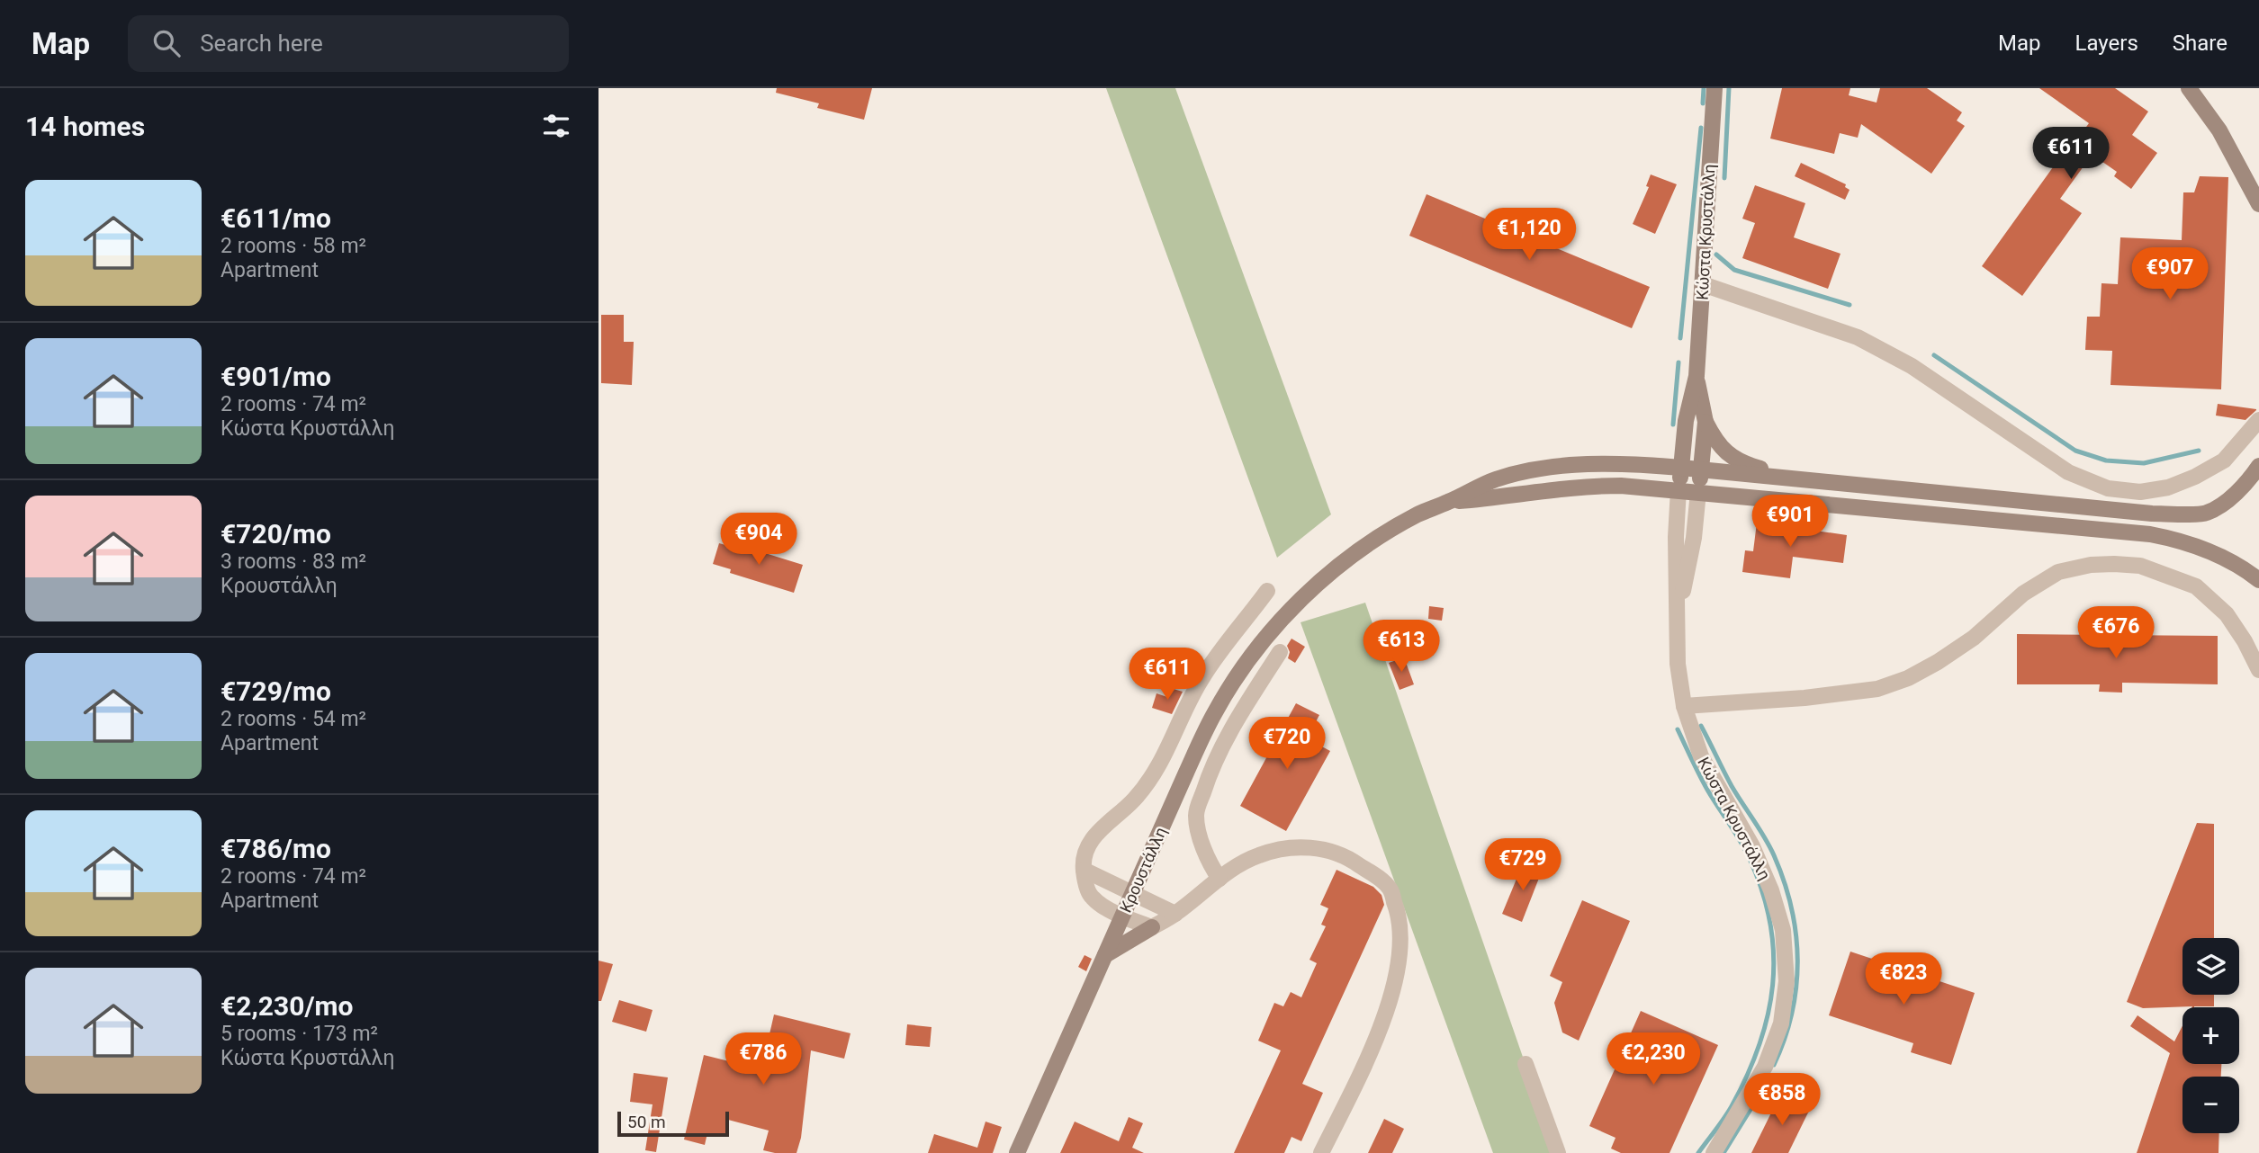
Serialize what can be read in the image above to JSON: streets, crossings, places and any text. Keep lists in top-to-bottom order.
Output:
{
  "streets": {
    "street": ["Κώστα Κρυστάλλη", "Κρουστάλλη"]
  },
  "scale_bar": "50 m",
  "page": {
    "header": "Map",
    "search": "Search here",
    "nav": ["Map", "Layers", "Share"],
    "heading": "14 homes",
    "price": [
      "€611",
      "€1,120",
      "€907",
      "€901",
      "€904",
      "€676",
      "€613",
      "€611",
      "€720",
      "€729",
      "€823",
      "€786",
      "€2,230",
      "€858"
    ],
    "list": [
      {
        "name": "€611/mo",
        "note": "2 rooms · 58 m² · Apartment"
      },
      {
        "name": "€901/mo",
        "note": "2 rooms · 74 m² · Κώστα Κρυστάλλη"
      },
      {
        "name": "€720/mo",
        "note": "3 rooms · 83 m² · Κρουστάλλη"
      },
      {
        "name": "€729/mo",
        "note": "2 rooms · 54 m² · Apartment"
      },
      {
        "name": "€786/mo",
        "note": "2 rooms · 74 m² · Apartment"
      },
      {
        "name": "€2,230/mo",
        "note": "5 rooms · 173 m² · Κώστα Κρυστάλλη"
      }
    ],
    "map_buttons": ["+", "−"],
    "scale": "50 m"
  }
}
